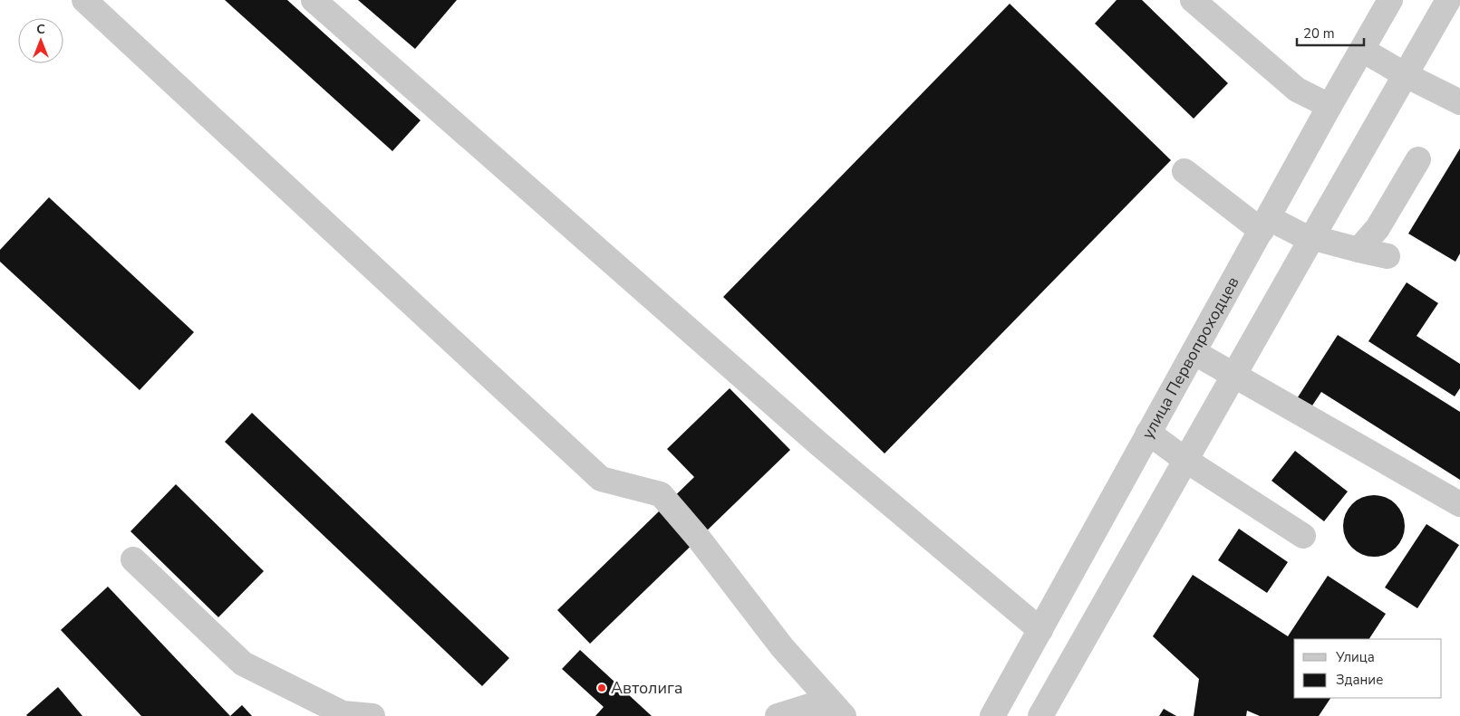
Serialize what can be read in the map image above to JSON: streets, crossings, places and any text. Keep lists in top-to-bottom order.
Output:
{
  "streets": {
    "street": ["улица Первопроходцев"]
  },
  "places": ["Автолига"],
  "legend": ["Улица", "Здание"],
  "scale_bar": "20 m",
  "north": "top"
}
